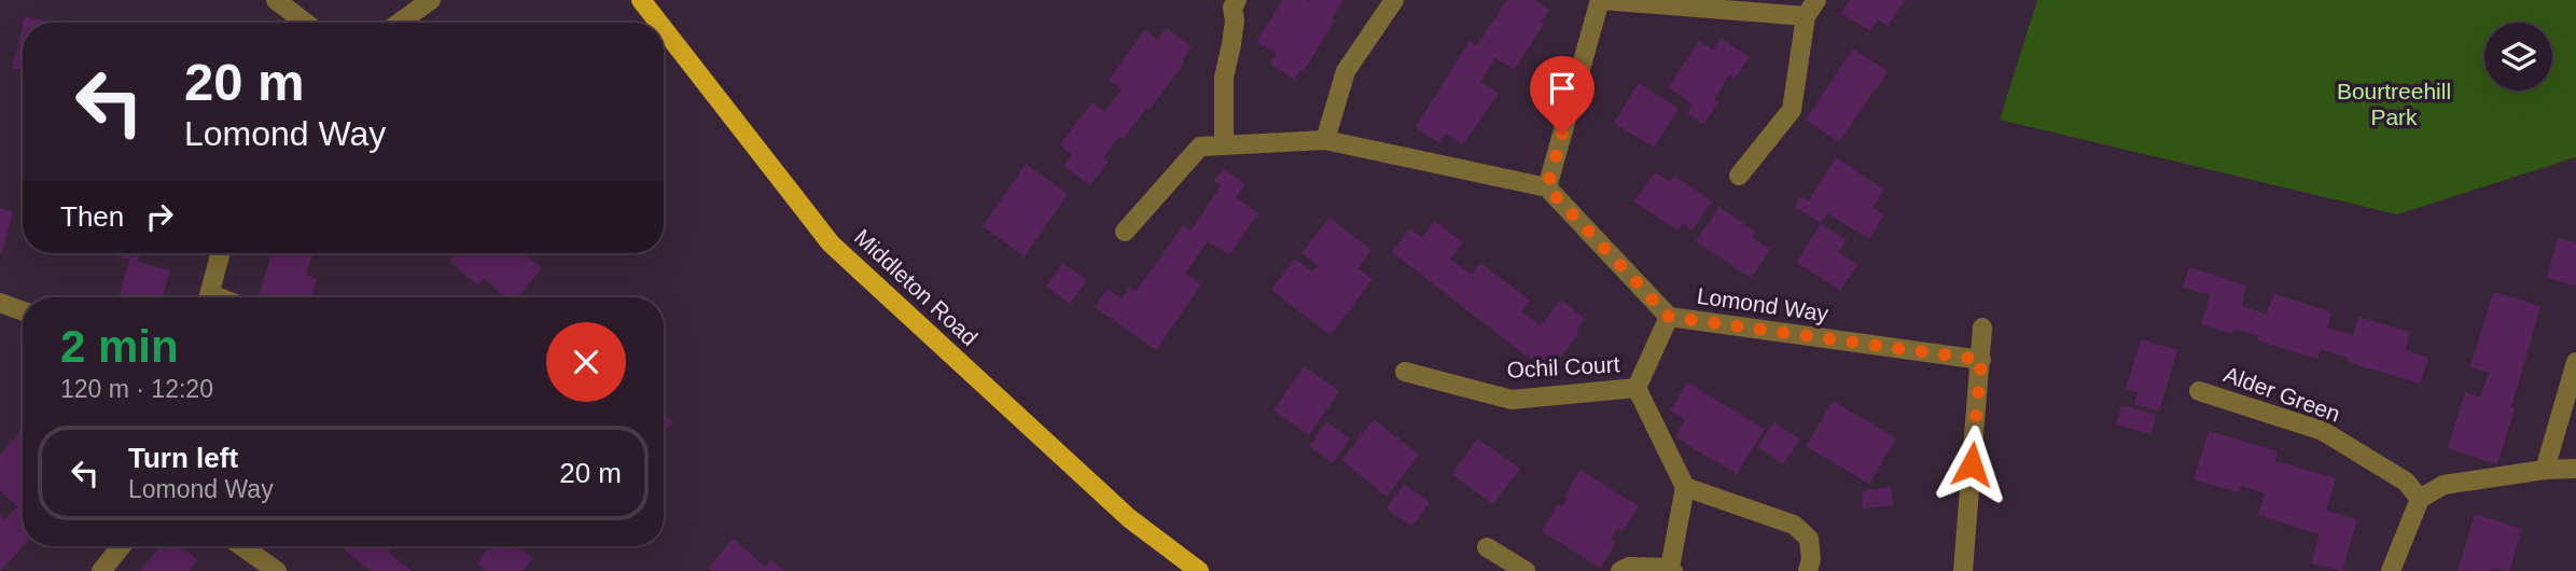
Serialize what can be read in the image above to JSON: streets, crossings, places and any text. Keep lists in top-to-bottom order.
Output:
{
  "streets": {
    "main road": ["Middleton Road"],
    "street": ["Lomond Way", "Ochil Court", "Alder Green"]
  },
  "crossings": [
    ["Lomond Way", "Ochil Court"]
  ],
  "parks": ["Bourtreehill Park"],
  "page": {
    "turn": ["20 m", "Lomond Way"],
    "then": "Then",
    "heading": ["2 min", "120 m · 12:20"],
    "list": [
      {
        "name": "Turn left",
        "note": "Lomond Way",
        "value": "20 m"
      }
    ]
  }
}
